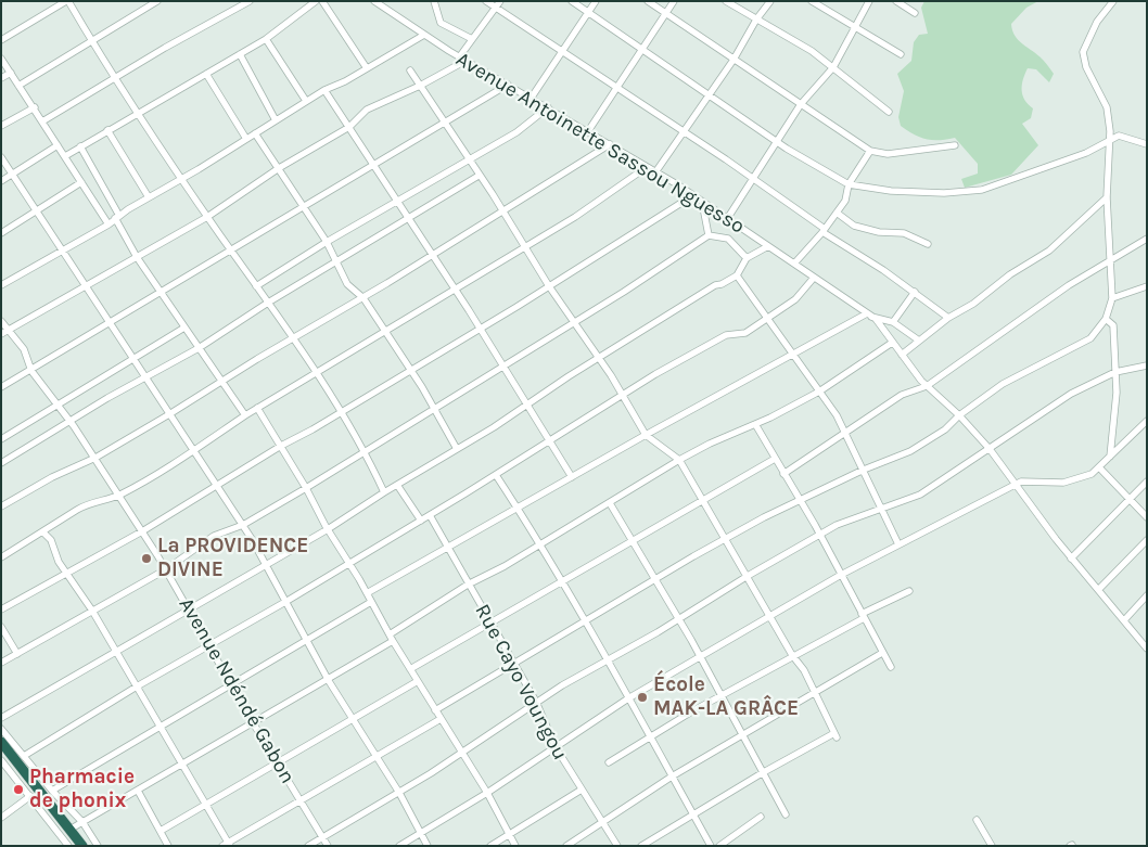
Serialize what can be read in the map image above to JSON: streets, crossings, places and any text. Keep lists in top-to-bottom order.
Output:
{
  "streets": {
    "street": ["Avenue Antoinette Sassou Nguesso", "Rue Cayo Voungou", "Avenue Ndéndé Gabon"]
  },
  "places": ["La PROVIDENCE DIVINE", "École MAK-LA GRÂCE", "Pharmacie de phonix"]
}
